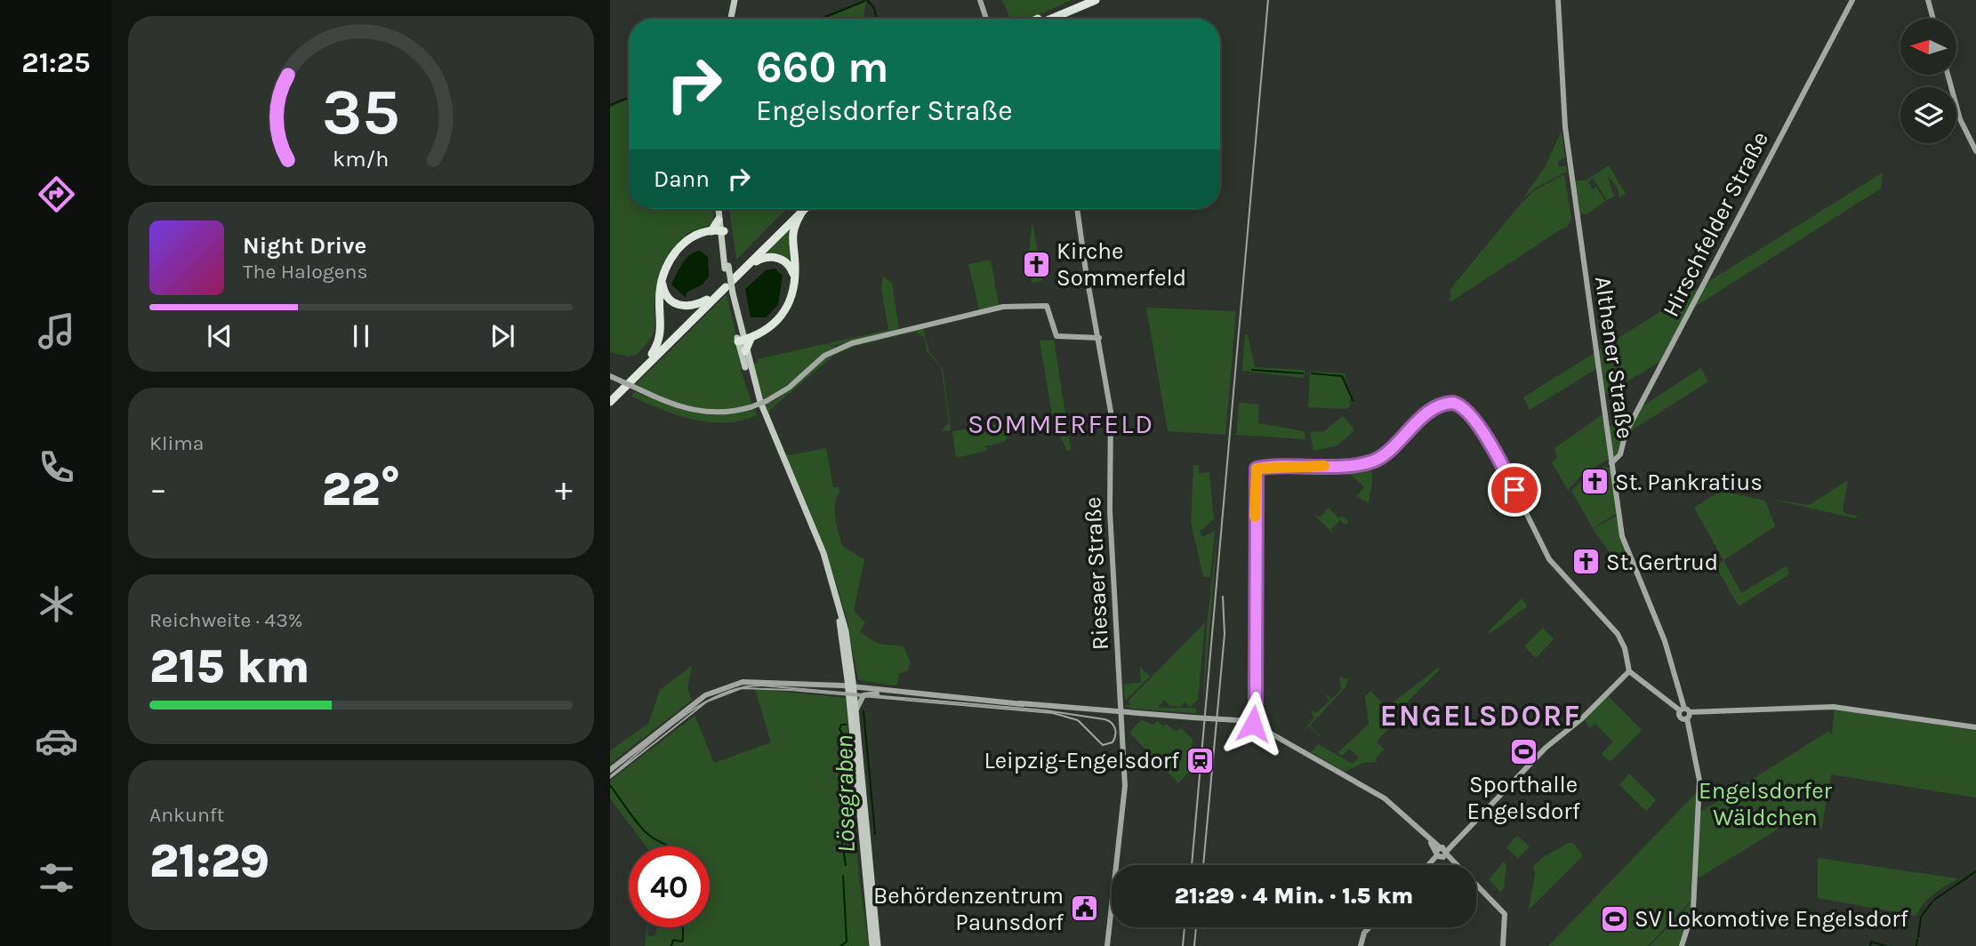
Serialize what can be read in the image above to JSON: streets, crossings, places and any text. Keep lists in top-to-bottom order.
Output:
{
  "streets": {
    "main road": ["Hirschfelder Straße", "Althener Straße", "Riesaer Straße"]
  },
  "crossings": [
    ["Hirschfelder Straße", "Althener Straße"]
  ],
  "districts": ["SOMMERFELD", "ENGELSDORF"],
  "water": ["Lösegraben"],
  "parks": ["Engelsdorfer Wäldchen"],
  "places": {
    "church": ["Kirche Sommerfeld", "St. Pankratius", "St. Gertrud"],
    "sports": ["Sporthalle Engelsdorf", "SV Lokomotive Engelsdorf"],
    "station": ["Leipzig-Engelsdorf"],
    "public building": ["Behördenzentrum Paunsdorf"]
  },
  "north": "left",
  "page": {
    "tabs": "21:25",
    "turn": ["660 m", "Engelsdorfer Straße"],
    "then": "Dann",
    "song": ["Night Drive", "The Halogens"],
    "tile": [
      "Klima",
      ["Reichweite · 43%", "215 km"],
      ["Ankunft", "21:29"]
    ],
    "heat": ["−", "22°", "+"],
    "limit": "40",
    "trip": "21:29 · 4 Min. · 1.5 km",
    "gauge": ["35", "km/h"]
  }
}
